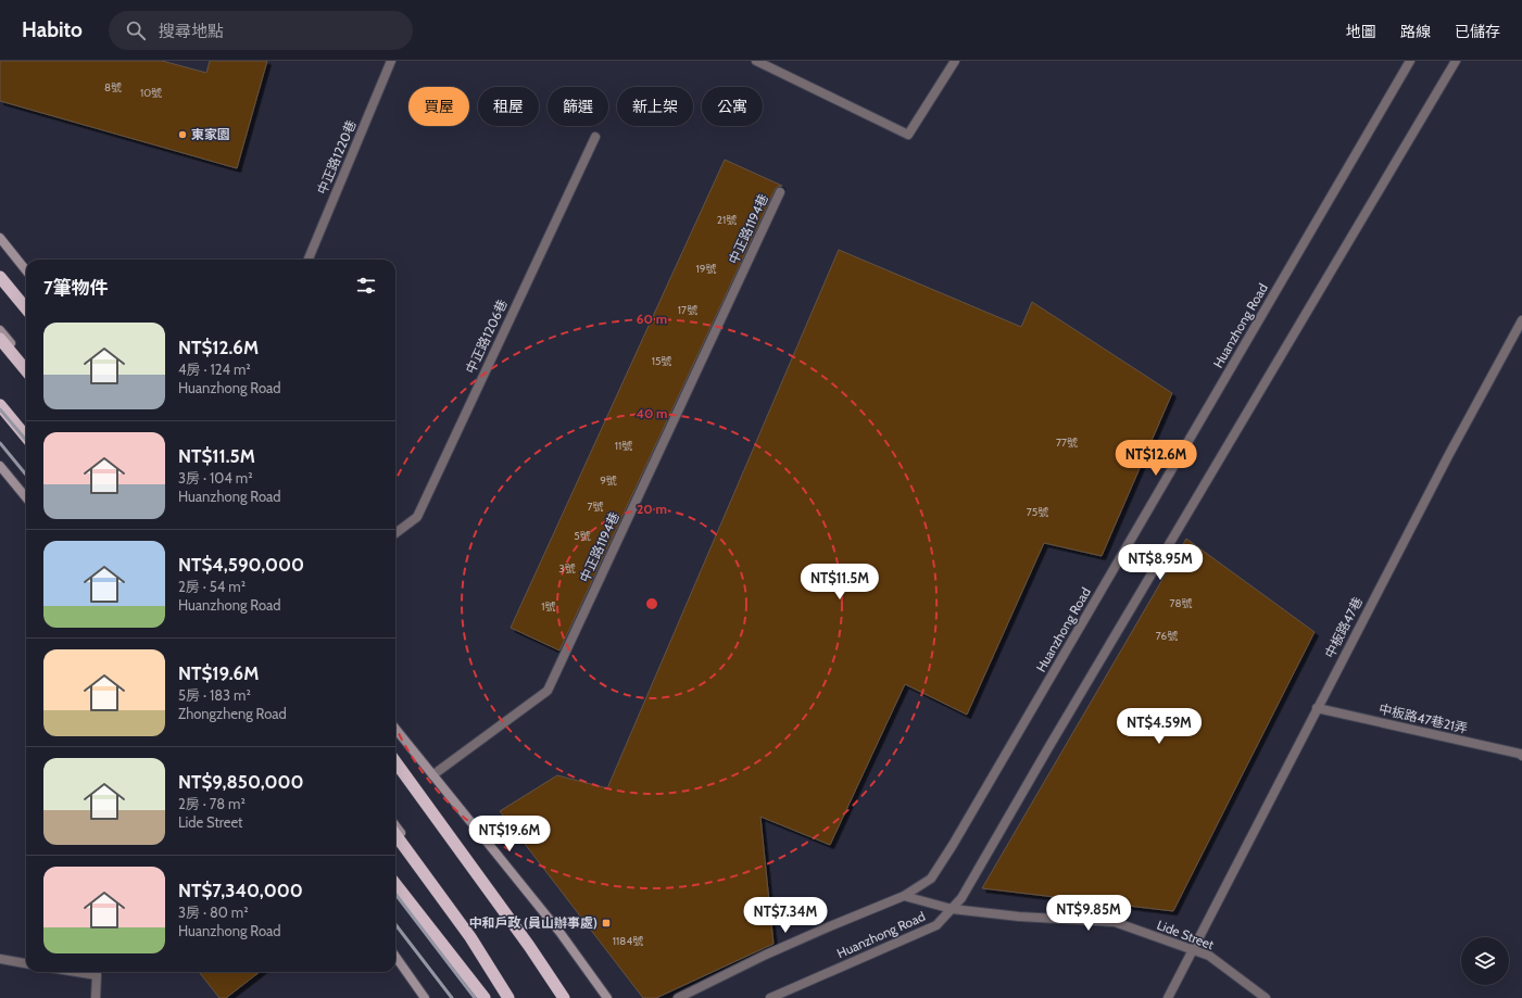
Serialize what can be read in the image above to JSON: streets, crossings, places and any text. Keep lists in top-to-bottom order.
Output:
{
  "streets": {
    "street": [
      "中正路1220巷",
      "中正路1194巷",
      "Huanzhong Road",
      "中正路1206巷",
      "中板路47巷",
      "中板路47巷21弄",
      "Lide Street"
    ]
  },
  "crossings": [
    ["Huanzhong Road", "Lide Street"],
    ["中板路47巷", "中板路47巷21弄"],
    ["中板路47巷", "Lide Street"]
  ],
  "places": {
    "other": ["東家園"],
    "transit": ["中和戶政 (員山辦事處)"]
  },
  "house_numbers": [
    "8號",
    "10號",
    "21號",
    "19號",
    "17號",
    "15號",
    "77號",
    "11號",
    "9號",
    "7號",
    "75號",
    "5號",
    "3號",
    "78號",
    "1號",
    "76號",
    "1184號"
  ],
  "page": {
    "header": "Habito",
    "search": "搜尋地點",
    "nav": ["地圖", "路線", "已儲存"],
    "chip": [
      "買屋",
      "租屋",
      "篩選",
      "新上架",
      "公寓"
    ],
    "heading": "7筆物件",
    "list": [
      {
        "name": "NT$12.6M",
        "note": "4房 · 124 m² · Huanzhong Road"
      },
      {
        "name": "NT$11.5M",
        "note": "3房 · 104 m² · Huanzhong Road"
      },
      {
        "name": "NT$4,590,000",
        "note": "2房 · 54 m² · Huanzhong Road"
      },
      {
        "name": "NT$19.6M",
        "note": "5房 · 183 m² · Zhongzheng Road"
      },
      {
        "name": "NT$9,850,000",
        "note": "2房 · 78 m² · Lide Street"
      },
      {
        "name": "NT$7,340,000",
        "note": "3房 · 80 m² · Huanzhong Road"
      }
    ],
    "price": [
      "NT$12.6M",
      "NT$8.95M",
      "NT$11.5M",
      "NT$4.59M",
      "NT$19.6M",
      "NT$9.85M",
      "NT$7.34M"
    ]
  },
  "rings": ["60 m", "40 m", "20 m"]
}
